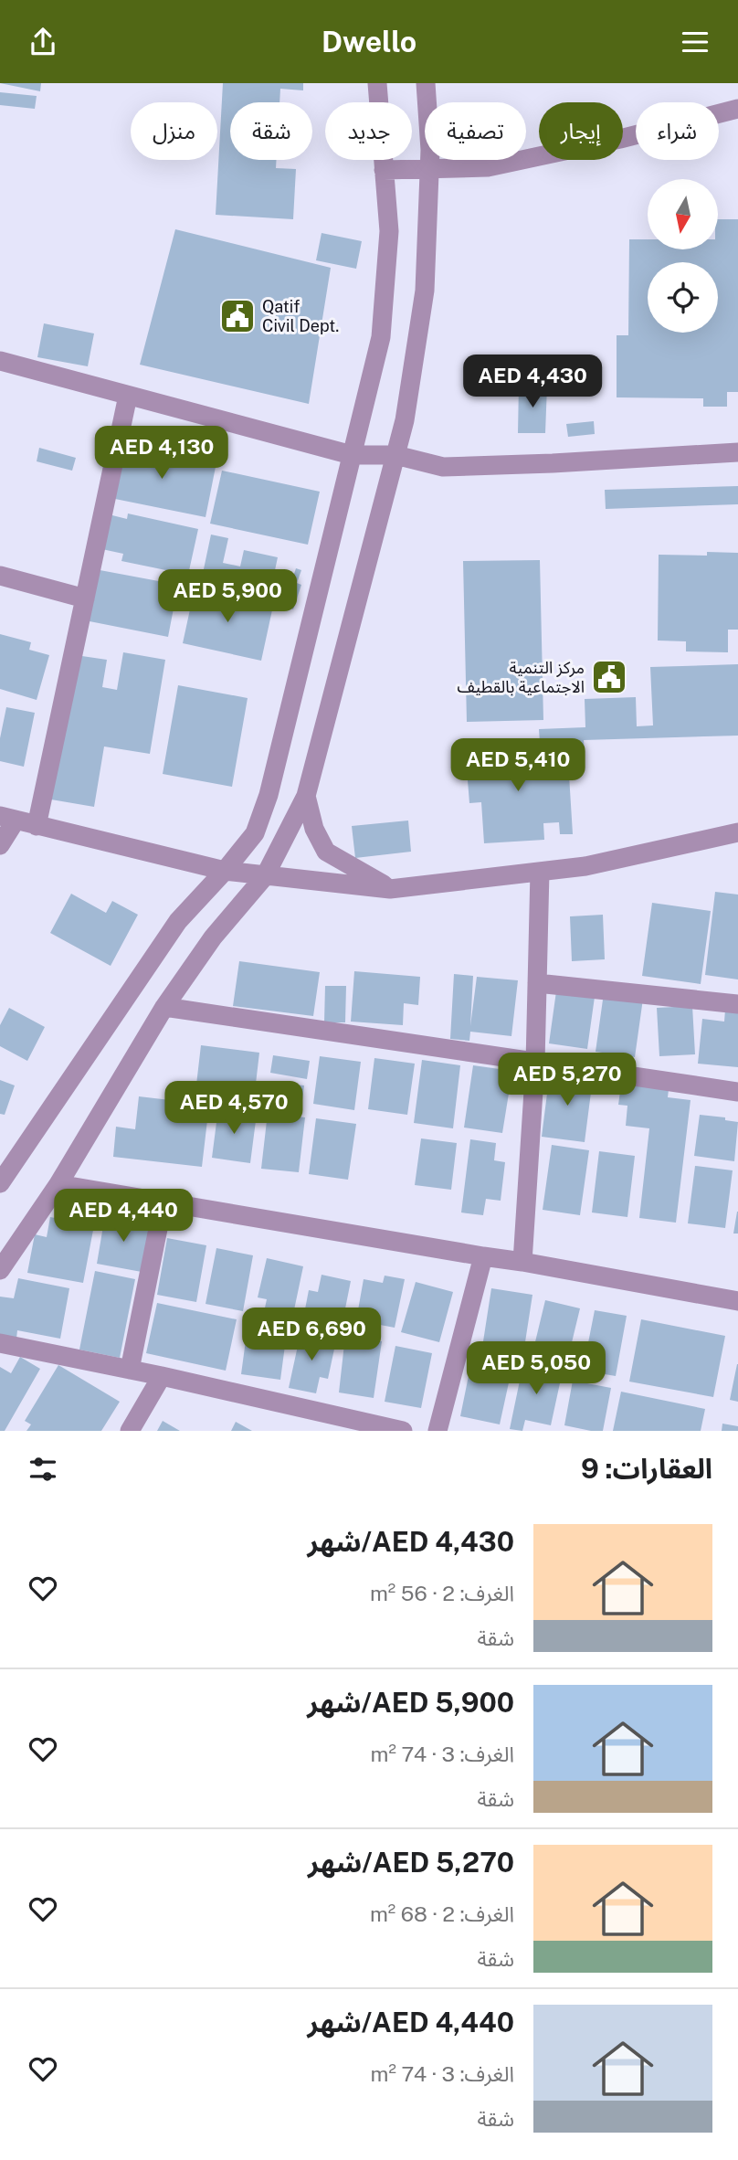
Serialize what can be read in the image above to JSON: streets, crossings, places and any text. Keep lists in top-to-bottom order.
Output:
{
  "places": {
    "public building": ["Qatif Civil Dept.", "مركز التنمية الاجتماعية بالقطيف"]
  },
  "north": "bottom",
  "page": {
    "header": "Dwello",
    "chip": [
      "شراء",
      "إيجار",
      "تصفية",
      "جديد",
      "شقة",
      "منزل"
    ],
    "price": [
      "AED 4,430",
      "AED 4,130",
      "AED 5,900",
      "AED 5,410",
      "AED 5,270",
      "AED 4,570",
      "AED 4,440",
      "AED 6,690",
      "AED 5,050"
    ],
    "heading": "العقارات: 9",
    "list": [
      {
        "name": "AED 4,430/شهر",
        "note": "الغرف: 2 · 56 m² · شقة"
      },
      {
        "name": "AED 5,900/شهر",
        "note": "الغرف: 3 · 74 m² · شقة"
      },
      {
        "name": "AED 5,270/شهر",
        "note": "الغرف: 2 · 68 m² · شقة"
      },
      {
        "name": "AED 4,440/شهر",
        "note": "الغرف: 3 · 74 m² · شقة"
      }
    ]
  }
}
